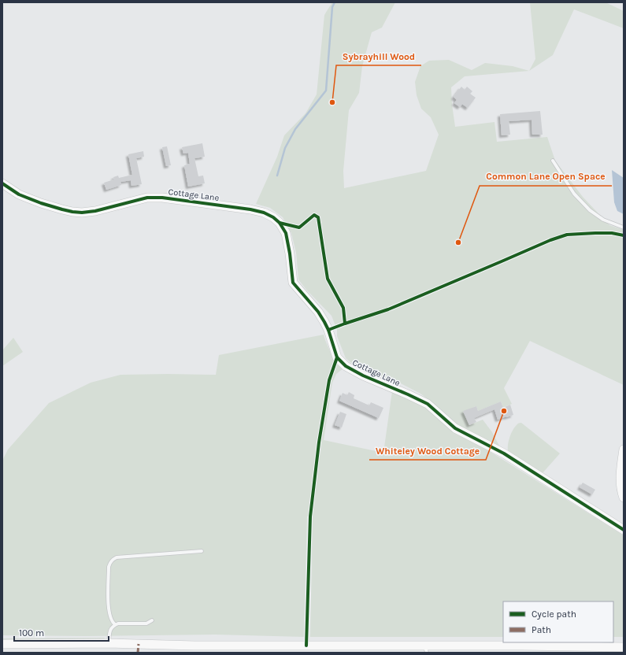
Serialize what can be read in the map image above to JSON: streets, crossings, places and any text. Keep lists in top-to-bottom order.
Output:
{
  "streets": {
    "street": ["Cottage Lane"]
  },
  "places": ["Sybrayhill Wood", "Common Lane Open Space", "Whiteley Wood Cottage"],
  "legend": ["Cycle path", "Path"],
  "scale_bar": "100 m"
}
